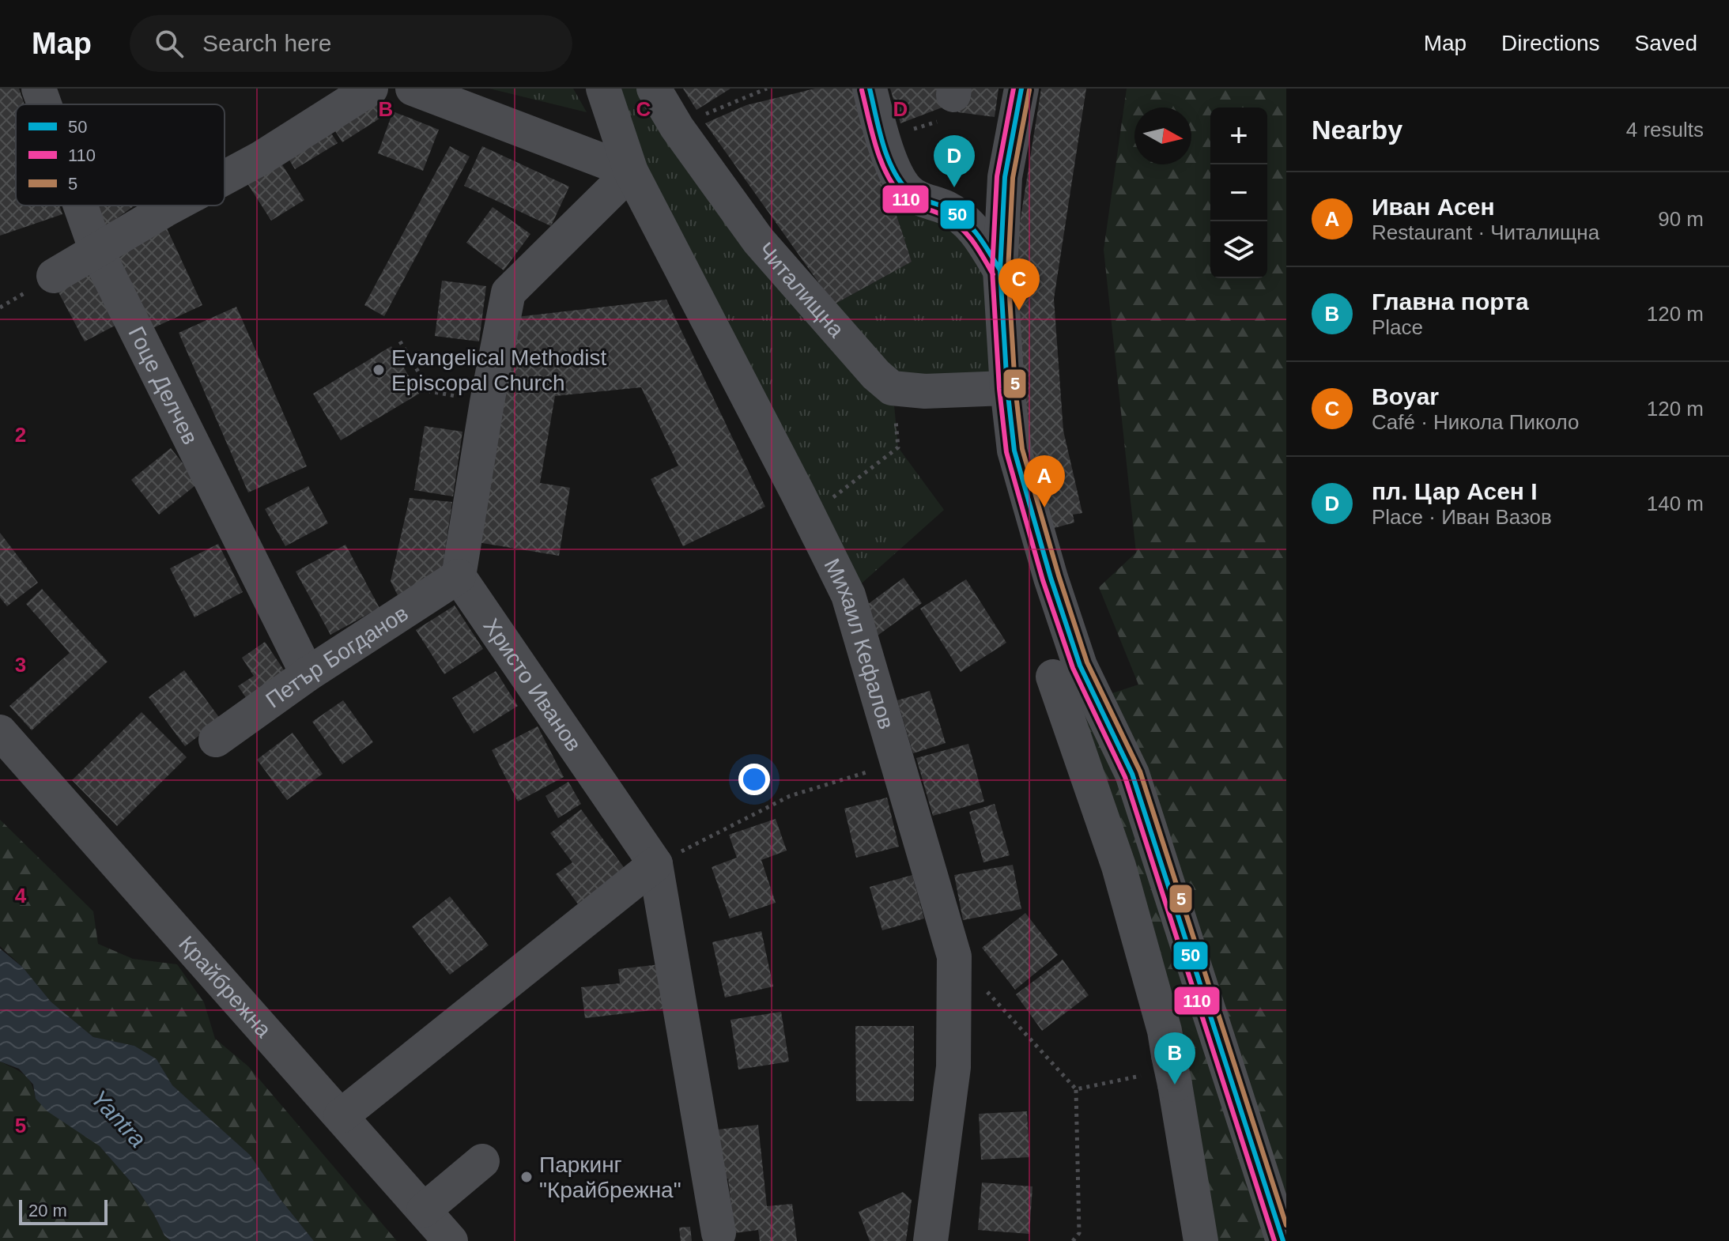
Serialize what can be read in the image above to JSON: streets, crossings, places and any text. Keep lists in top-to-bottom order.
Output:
{
  "streets": {
    "street": [
      "Читалищна",
      "Гоце Делчев",
      "Михаил Кефалов",
      "Петър Богданов",
      "Христо Иванов",
      "Крайбрежна"
    ]
  },
  "crossings": [
    ["Гоце Делчев", "Петър Богданов"],
    ["Петър Богданов", "Христо Иванов"]
  ],
  "water": ["Yantra"],
  "places": ["Evangelical Methodist Episcopal Church", "Паркинг \"Крайбрежна\""],
  "lines": ["transit line 50", "transit line 110", "transit line 5"],
  "legend": ["50", "110", "5"],
  "scale_bar": "20 m",
  "north": "right",
  "page": {
    "header": "Map",
    "search": "Search here",
    "nav": ["Map", "Directions", "Saved"],
    "heading": ["Nearby", "4 results"],
    "map_buttons": ["+", "−"],
    "pins": [
      "D",
      "C",
      "A",
      "B"
    ],
    "list": [
      {
        "mark": "A",
        "name": "Иван Асен",
        "note": "Restaurant · Читалищна",
        "value": "90 m"
      },
      {
        "mark": "B",
        "name": "Главна порта",
        "note": "Place",
        "value": "120 m"
      },
      {
        "mark": "C",
        "name": "Boyar",
        "note": "Café · Никола Пиколо",
        "value": "120 m"
      },
      {
        "mark": "D",
        "name": "пл. Цар Асен I",
        "note": "Place · Иван Вазов",
        "value": "140 m"
      }
    ],
    "scale": "20 m"
  },
  "grid": {
    "columns": ["B", "C", "D"],
    "rows": [
      "2",
      "3",
      "4",
      "5"
    ]
  }
}
